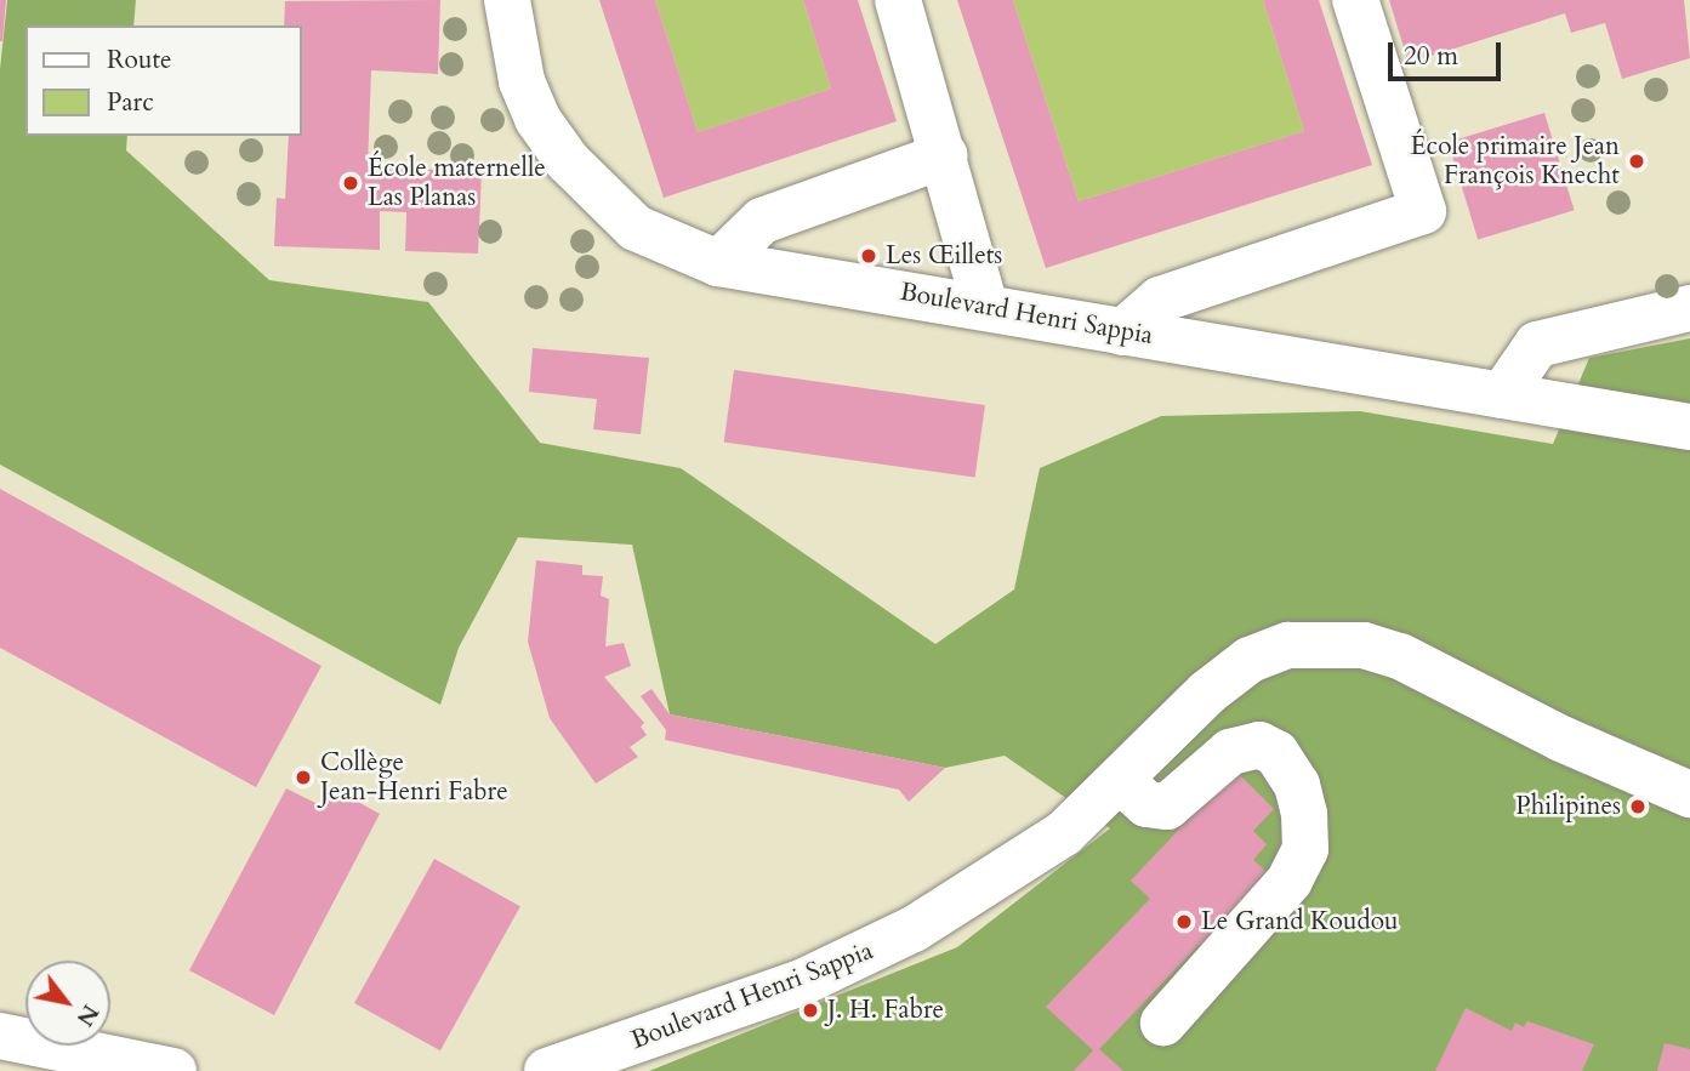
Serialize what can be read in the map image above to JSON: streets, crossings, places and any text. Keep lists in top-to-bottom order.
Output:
{
  "streets": {
    "street": ["Boulevard Henri Sappia"]
  },
  "places": [
    "École primaire Jean François Knecht",
    "École maternelle Las Planas",
    "Les Œillets",
    "Collège Jean-Henri Fabre",
    "Philipines",
    "Le Grand Koudou",
    "J. H. Fabre"
  ],
  "legend": ["Route", "Parc"],
  "scale_bar": "20 m",
  "north": "bottom right"
}
